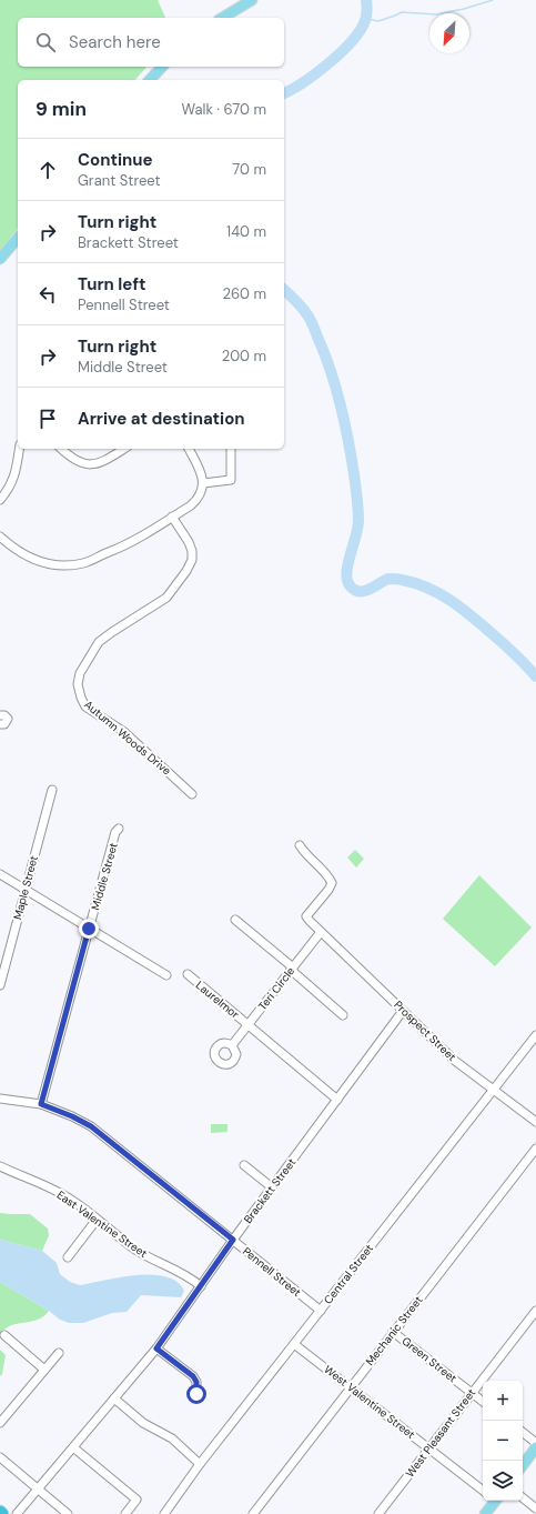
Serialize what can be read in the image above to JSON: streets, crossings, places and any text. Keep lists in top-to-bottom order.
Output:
{
  "streets": {
    "street": [
      "Autumn Woods Drive",
      "Middle Street",
      "Maple Street",
      "Teri Circle",
      "Laurelmor",
      "Prospect Street",
      "Brackett Street",
      "East Valentine Street",
      "Pennell Street",
      "Central Street",
      "Mechanic Street",
      "Green Street",
      "West Valentine Street",
      "West Pleasant Street"
    ]
  },
  "crossings": [
    ["Middle Street", "Pennell Street"],
    ["Teri Circle", "Laurelmor"],
    ["Teri Circle", "Prospect Street"],
    ["Laurelmor", "Brackett Street"],
    ["Prospect Street", "Brackett Street"],
    ["Prospect Street", "Central Street"],
    ["Brackett Street", "East Valentine Street"],
    ["Brackett Street", "Pennell Street"],
    ["Pennell Street", "Central Street"],
    ["Central Street", "West Valentine Street"],
    ["Mechanic Street", "Green Street"],
    ["Mechanic Street", "West Valentine Street"],
    ["Green Street", "West Pleasant Street"],
    ["West Valentine Street", "West Pleasant Street"]
  ],
  "north": "bottom left",
  "page": {
    "search": "Search here",
    "heading": ["9 min", "Walk · 670 m"],
    "list": [
      ["Continue", "Grant Street", "70 m"],
      ["Turn right", "Brackett Street", "140 m"],
      ["Turn left", "Pennell Street", "260 m"],
      ["Turn right", "Middle Street", "200 m"],
      "Arrive at destination"
    ],
    "map_buttons": ["+", "−"]
  }
}
